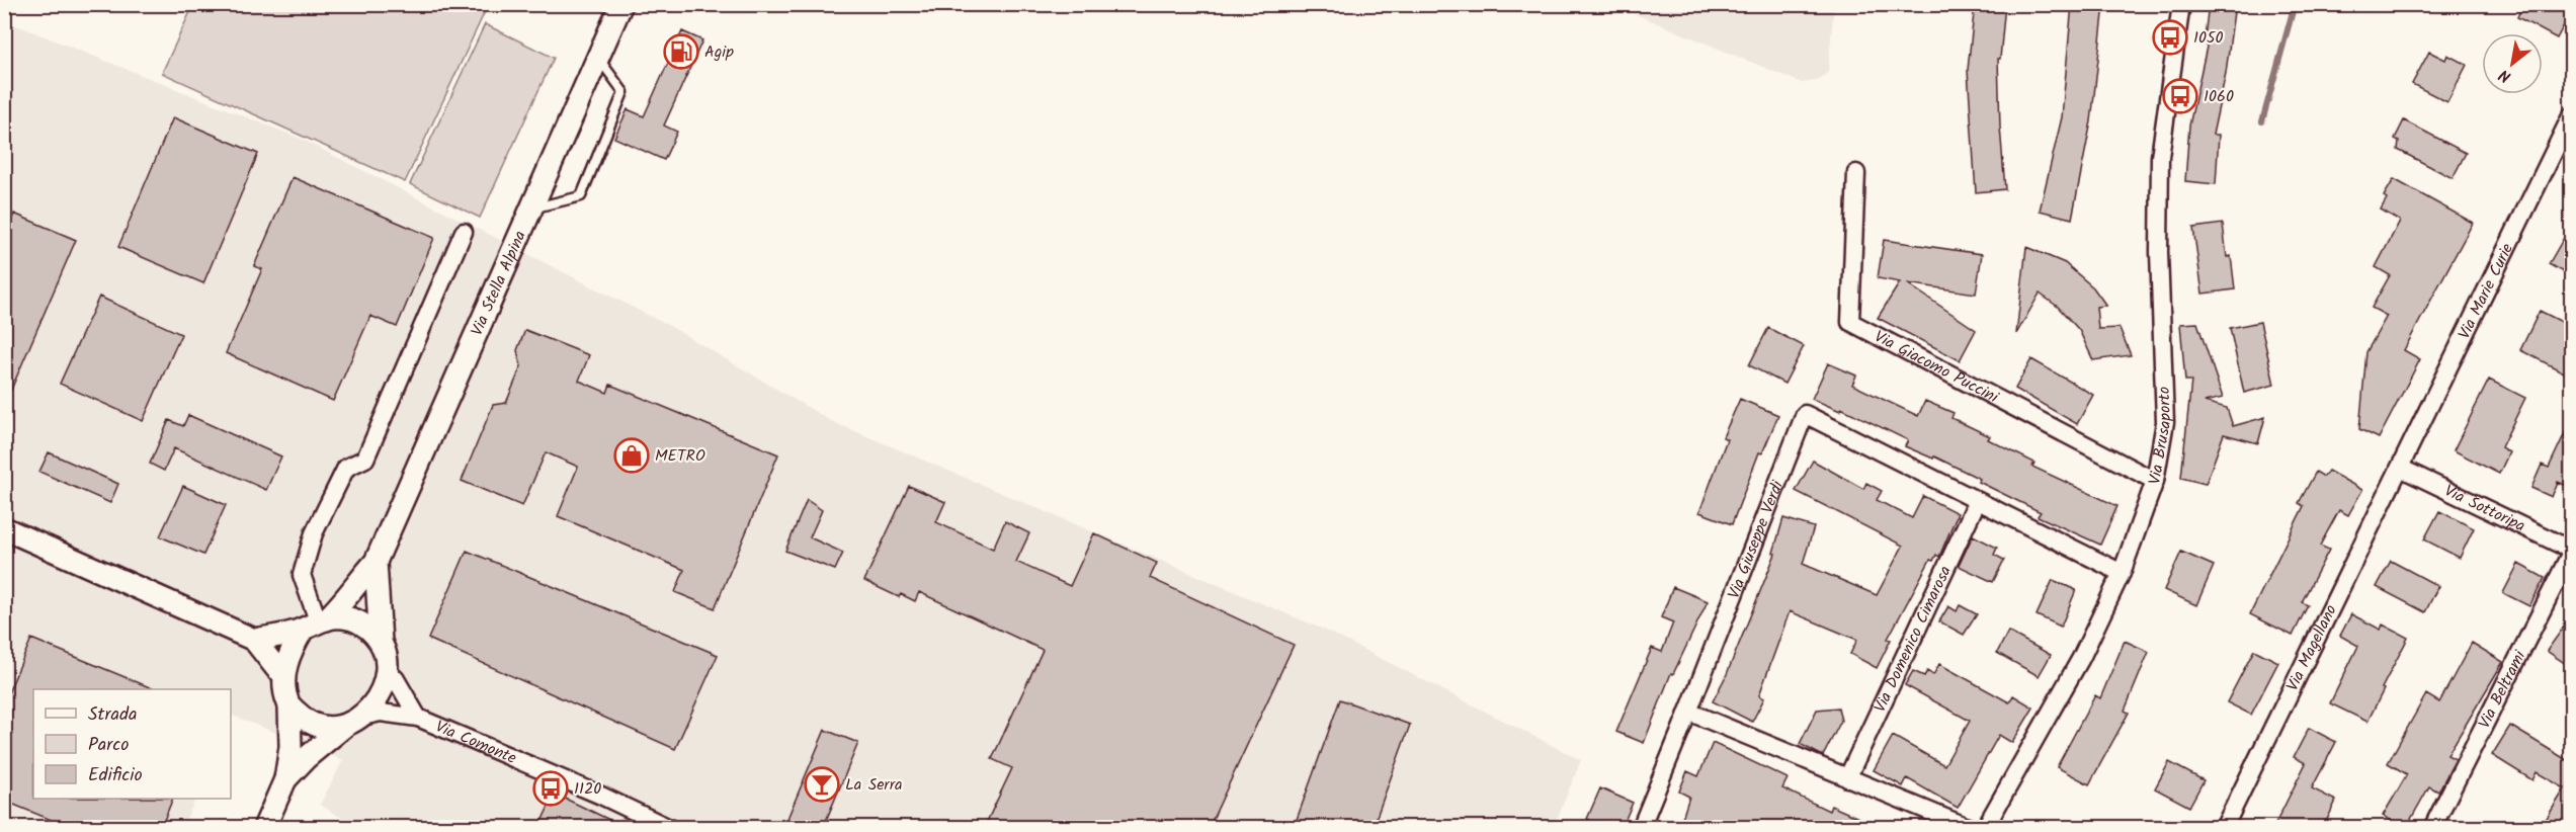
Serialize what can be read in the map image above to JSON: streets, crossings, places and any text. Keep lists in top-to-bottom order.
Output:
{
  "streets": {
    "street": [
      "Via Stella Alpina",
      "Via Marie Curie",
      "Via Giacomo Puccini",
      "Via Brusaporto",
      "Via Sottoripa",
      "Via Giuseppe Verdi",
      "Via Domenico Cimarosa",
      "Via Magellano",
      "Via Beltrami",
      "Via Comonte"
    ]
  },
  "crossings": [
    ["Via Stella Alpina", "Via Comonte"],
    ["Via Marie Curie", "Via Sottoripa"],
    ["Via Marie Curie", "Via Magellano"],
    ["Via Giacomo Puccini", "Via Brusaporto"],
    ["Via Brusaporto", "Via Giuseppe Verdi"],
    ["Via Sottoripa", "Via Magellano"],
    ["Via Sottoripa", "Via Beltrami"],
    ["Via Giuseppe Verdi", "Via Domenico Cimarosa"]
  ],
  "places": {
    "bus stop": ["1050", "1060", "1120"],
    "fuel station": ["Agip"],
    "shop": ["METRO"],
    "bar": ["La Serra"]
  },
  "legend": ["Strada", "Parco", "Edificio"],
  "north": "bottom left"
}
